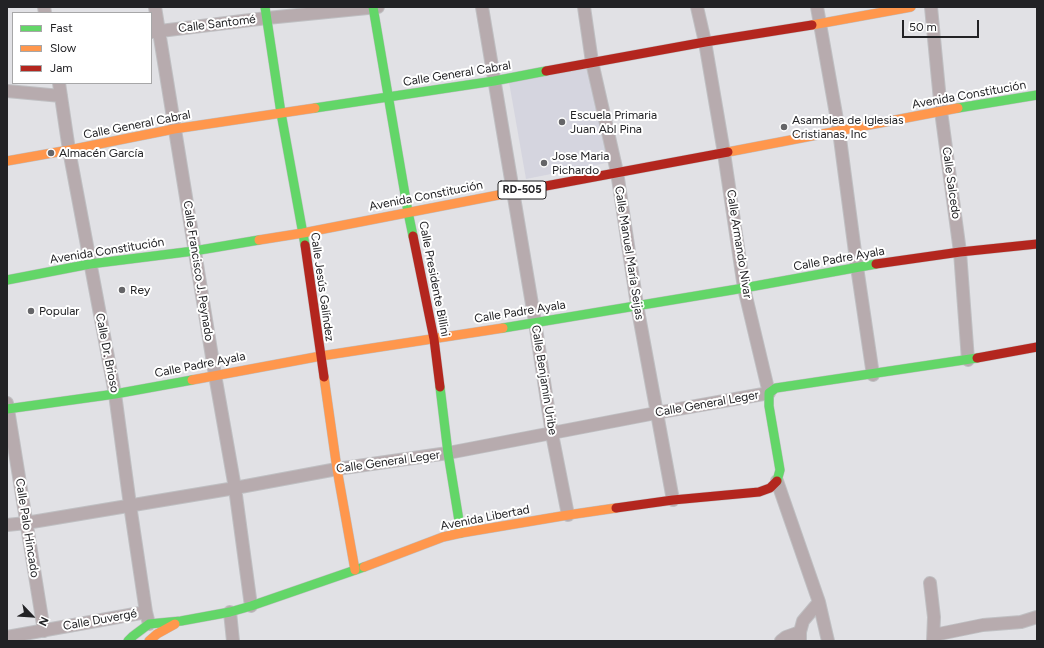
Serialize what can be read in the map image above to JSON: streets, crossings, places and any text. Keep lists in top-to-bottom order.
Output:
{
  "streets": {
    "main road": [
      "Calle General Cabral",
      "Avenida Constitución",
      "RD-505",
      "Calle Armando Nivar",
      "Calle Padre Ayala",
      "Calle Presidente Billini",
      "Calle Jesús Galíndez",
      "Avenida Libertad"
    ],
    "street": [
      "Calle Santomé",
      "Calle Salcedo",
      "Calle Manuel María Seijas",
      "Calle Francisco J. Peynado",
      "Calle Dr. Brioso",
      "Calle Benjamín Uribe",
      "Calle General Leger",
      "Calle Palo Hincado",
      "Calle Duvergé"
    ]
  },
  "crossings": [
    ["Calle Santomé", "Calle Francisco J. Peynado"],
    ["Calle Santomé", "Calle Presidente Billini"],
    ["Calle Santomé", "Calle Jesús Galíndez"],
    ["Calle General Cabral", "Calle Armando Nivar"],
    ["Calle General Cabral", "Calle Manuel María Seijas"],
    ["Calle General Cabral", "Calle Francisco J. Peynado"],
    ["Calle General Cabral", "Calle Presidente Billini"],
    ["Calle General Cabral", "Calle Jesús Galíndez"],
    ["Calle General Cabral", "Calle Dr. Brioso"],
    ["Calle General Cabral", "Calle Benjamín Uribe"],
    ["Avenida Constitución", "Calle Salcedo"],
    ["Avenida Constitución", "Calle Armando Nivar"],
    ["Avenida Constitución", "Calle Manuel María Seijas"],
    ["Avenida Constitución", "Calle Francisco J. Peynado"],
    ["Avenida Constitución", "Calle Presidente Billini"],
    ["Avenida Constitución", "Calle Jesús Galíndez"],
    ["Avenida Constitución", "Calle Dr. Brioso"],
    ["Avenida Constitución", "Calle Benjamín Uribe"],
    ["Calle Salcedo", "Calle Padre Ayala"],
    ["Calle Armando Nivar", "Calle Padre Ayala"],
    ["Calle Armando Nivar", "Calle General Leger"],
    ["Calle Armando Nivar", "Avenida Libertad"],
    ["Calle Manuel María Seijas", "Calle Padre Ayala"],
    ["Calle Manuel María Seijas", "Calle General Leger"],
    ["Calle Manuel María Seijas", "Avenida Libertad"],
    ["Calle Padre Ayala", "Calle Francisco J. Peynado"],
    ["Calle Padre Ayala", "Calle Presidente Billini"],
    ["Calle Padre Ayala", "Calle Jesús Galíndez"],
    ["Calle Padre Ayala", "Calle Dr. Brioso"],
    ["Calle Padre Ayala", "Calle Benjamín Uribe"],
    ["Calle Padre Ayala", "Calle Palo Hincado"],
    ["Calle Francisco J. Peynado", "Calle General Leger"],
    ["Calle Francisco J. Peynado", "Avenida Libertad"],
    ["Calle Presidente Billini", "Calle General Leger"],
    ["Calle Presidente Billini", "Avenida Libertad"],
    ["Calle Jesús Galíndez", "Calle General Leger"],
    ["Calle Jesús Galíndez", "Avenida Libertad"],
    ["Calle Dr. Brioso", "Calle General Leger"],
    ["Calle Dr. Brioso", "Avenida Libertad"],
    ["Calle Dr. Brioso", "Calle Duvergé"],
    ["Calle Benjamín Uribe", "Calle General Leger"],
    ["Calle Benjamín Uribe", "Avenida Libertad"],
    ["Calle General Leger", "Calle Palo Hincado"],
    ["Calle Palo Hincado", "Calle Duvergé"]
  ],
  "places": [
    "Escuela Primaria Juan Abl Pina",
    "Asamblea de Iglesias Cristianas, Inc",
    "Almacén García",
    "Jose Maria Pichardo",
    "Rey",
    "Popular"
  ],
  "legend": ["Fast", "Slow", "Jam"],
  "scale_bar": "50 m",
  "north": "bottom right"
}
